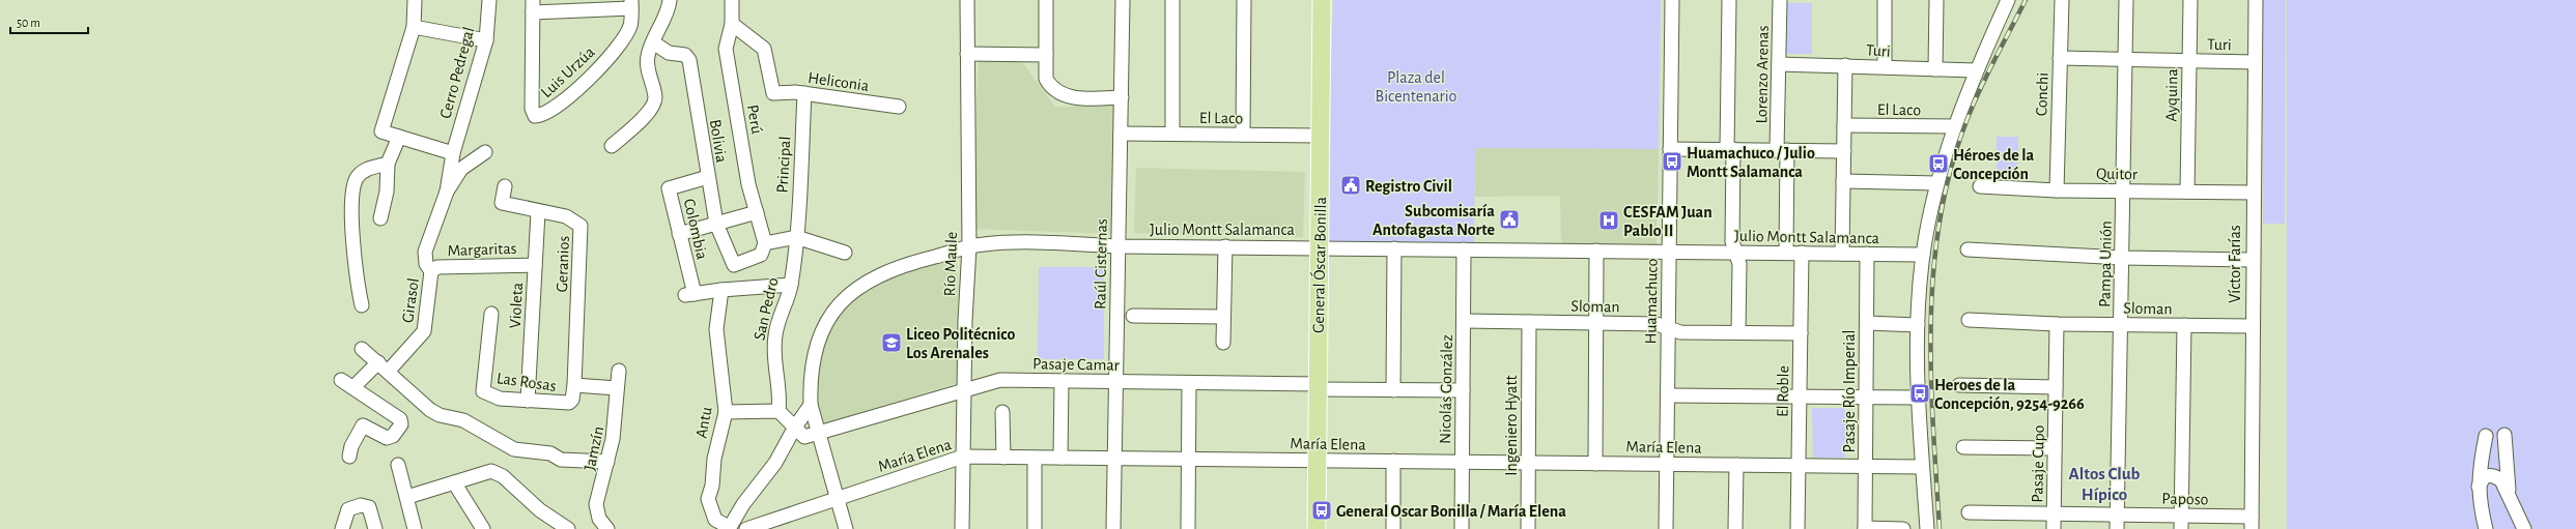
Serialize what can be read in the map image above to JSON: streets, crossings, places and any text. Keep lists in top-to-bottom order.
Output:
{
  "streets": {
    "main road": ["General Óscar Bonilla"],
    "street": [
      "Turi",
      "Luis Urzúa",
      "Cerro Pedregal",
      "Lorenzo Arenas",
      "Heliconia",
      "Conchi",
      "Ayquina",
      "El Laco",
      "Perú",
      "Bolivia",
      "Principal",
      "Quitor",
      "Colombia",
      "Julio Montt Salamanca",
      "Margaritas",
      "Geranios",
      "Río Maule",
      "Raúl Cisternas",
      "Pampa Unión",
      "Víctor Farías",
      "Girasol",
      "Huamachuco",
      "Violeta",
      "Sloman",
      "San Pedro",
      "Pasaje Camar",
      "Las Rosas",
      "Nicolás González",
      "El Roble",
      "Pasaje Río Imperial",
      "Antu",
      "Ingeniero Hyatt",
      "María Elena",
      "Jamzín",
      "Pasaje Cupo",
      "Paposo"
    ]
  },
  "crossings": [
    ["Turi", "Lorenzo Arenas"],
    ["Turi", "Conchi"],
    ["Turi", "Ayquina"],
    ["Turi", "Pampa Unión"],
    ["Turi", "Víctor Farías"],
    ["Lorenzo Arenas", "Julio Montt Salamanca"],
    ["Heliconia", "Perú"],
    ["Heliconia", "Principal"],
    ["Conchi", "Quitor"],
    ["Ayquina", "Quitor"],
    ["El Laco", "Raúl Cisternas"],
    ["El Laco", "General Óscar Bonilla"],
    ["Perú", "Bolivia"],
    ["Bolivia", "Colombia"],
    ["Principal", "San Pedro"],
    ["Quitor", "Pampa Unión"],
    ["Quitor", "Víctor Farías"],
    ["Colombia", "Antu"],
    ["Julio Montt Salamanca", "Río Maule"],
    ["Julio Montt Salamanca", "Raúl Cisternas"],
    ["Julio Montt Salamanca", "General Óscar Bonilla"],
    ["Julio Montt Salamanca", "Huamachuco"],
    ["Julio Montt Salamanca", "Nicolás González"],
    ["Julio Montt Salamanca", "El Roble"],
    ["Julio Montt Salamanca", "Pasaje Río Imperial"],
    ["Margaritas", "Girasol"],
    ["Margaritas", "Violeta"],
    ["Geranios", "Violeta"],
    ["Geranios", "Las Rosas"],
    ["Río Maule", "Pasaje Camar"],
    ["Río Maule", "María Elena"],
    ["Raúl Cisternas", "Pasaje Camar"],
    ["Raúl Cisternas", "María Elena"],
    ["Pampa Unión", "Sloman"],
    ["Pampa Unión", "Paposo"],
    ["Víctor Farías", "Sloman"],
    ["Víctor Farías", "Paposo"],
    ["General Óscar Bonilla", "Pasaje Camar"],
    ["General Óscar Bonilla", "María Elena"],
    ["Huamachuco", "Sloman"],
    ["Huamachuco", "María Elena"],
    ["Violeta", "Las Rosas"],
    ["Sloman", "Nicolás González"],
    ["Sloman", "El Roble"],
    ["Sloman", "Ingeniero Hyatt"],
    ["Sloman", "Pasaje Cupo"],
    ["Pasaje Camar", "Nicolás González"],
    ["Nicolás González", "María Elena"],
    ["El Roble", "María Elena"],
    ["Pasaje Río Imperial", "María Elena"],
    ["Ingeniero Hyatt", "María Elena"],
    ["Pasaje Cupo", "Paposo"]
  ],
  "districts": ["Altos Club Hípico"],
  "parks": ["Plaza del Bicentenario"],
  "places": {
    "bus stop": [
      "Huamachuco / Julio Montt Salamanca",
      "Héroes de la Concepción",
      "Heroes de la Concepción, 9254-9266",
      "General Oscar Bonilla / María Elena"
    ],
    "public building": ["Registro Civil", "Subcomisaría Antofagasta Norte"],
    "hospital": ["CESFAM Juan Pablo II"],
    "school or university": ["Liceo Politécnico Los Arenales"]
  },
  "scale_bar": "50 m"
}
